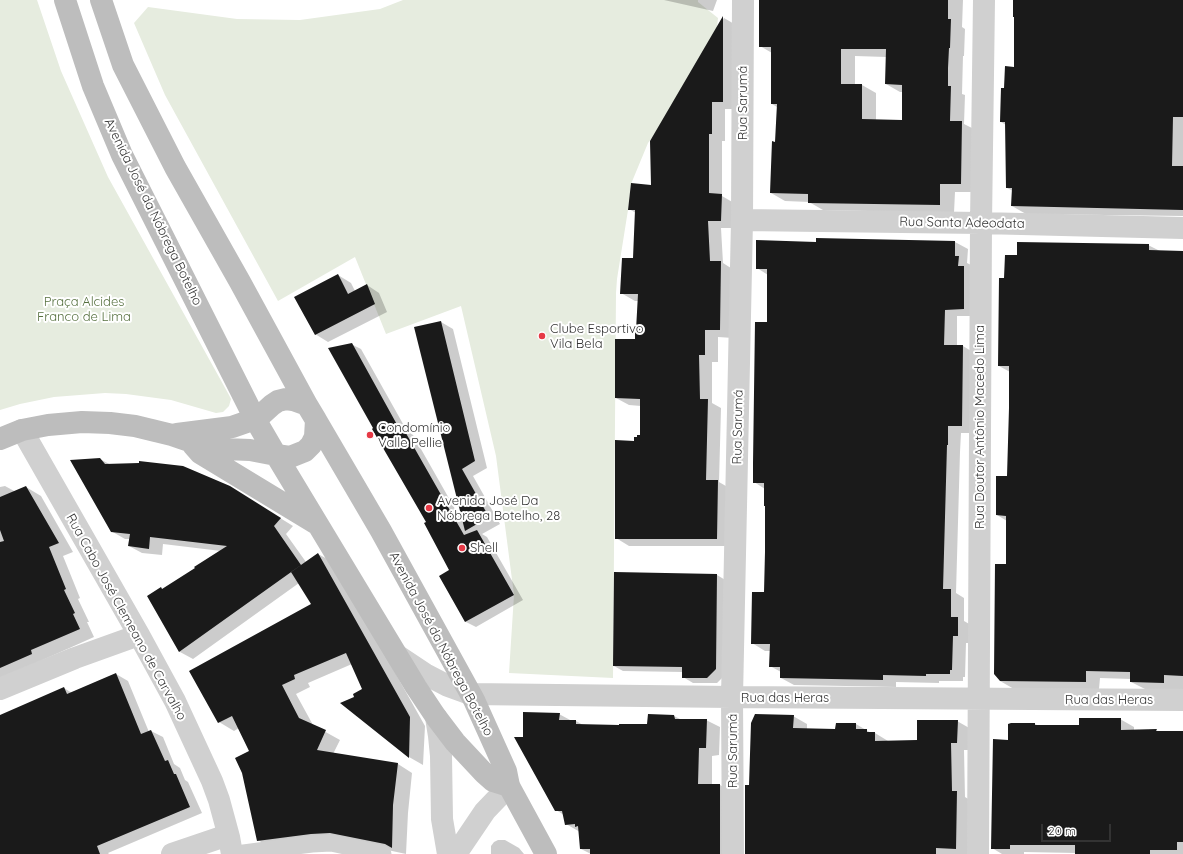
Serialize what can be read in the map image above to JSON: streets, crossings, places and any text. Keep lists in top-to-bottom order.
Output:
{
  "streets": {
    "main road": ["Avenida José da Nóbrega Botelho"],
    "street": [
      "Rua Sarumá",
      "Rua Santa Adeodata",
      "Rua Doutor Antônio Macedo Lima",
      "Rua Cabo José Clemeano de Carvalho",
      "Rua das Heras"
    ]
  },
  "crossings": [
    ["Rua Sarumá", "Rua Santa Adeodata"],
    ["Rua Sarumá", "Rua das Heras"],
    ["Avenida José da Nóbrega Botelho", "Rua das Heras"],
    ["Rua Santa Adeodata", "Rua Doutor Antônio Macedo Lima"],
    ["Rua Doutor Antônio Macedo Lima", "Rua das Heras"]
  ],
  "parks": ["Praça Alcides Franco de Lima"],
  "places": [
    "Clube Esportivo Vila Bela",
    "Condomínio Valle Pellie",
    "Avenida José Da Nóbrega Botelho, 28",
    "Shell"
  ],
  "scale_bar": "20 m"
}
